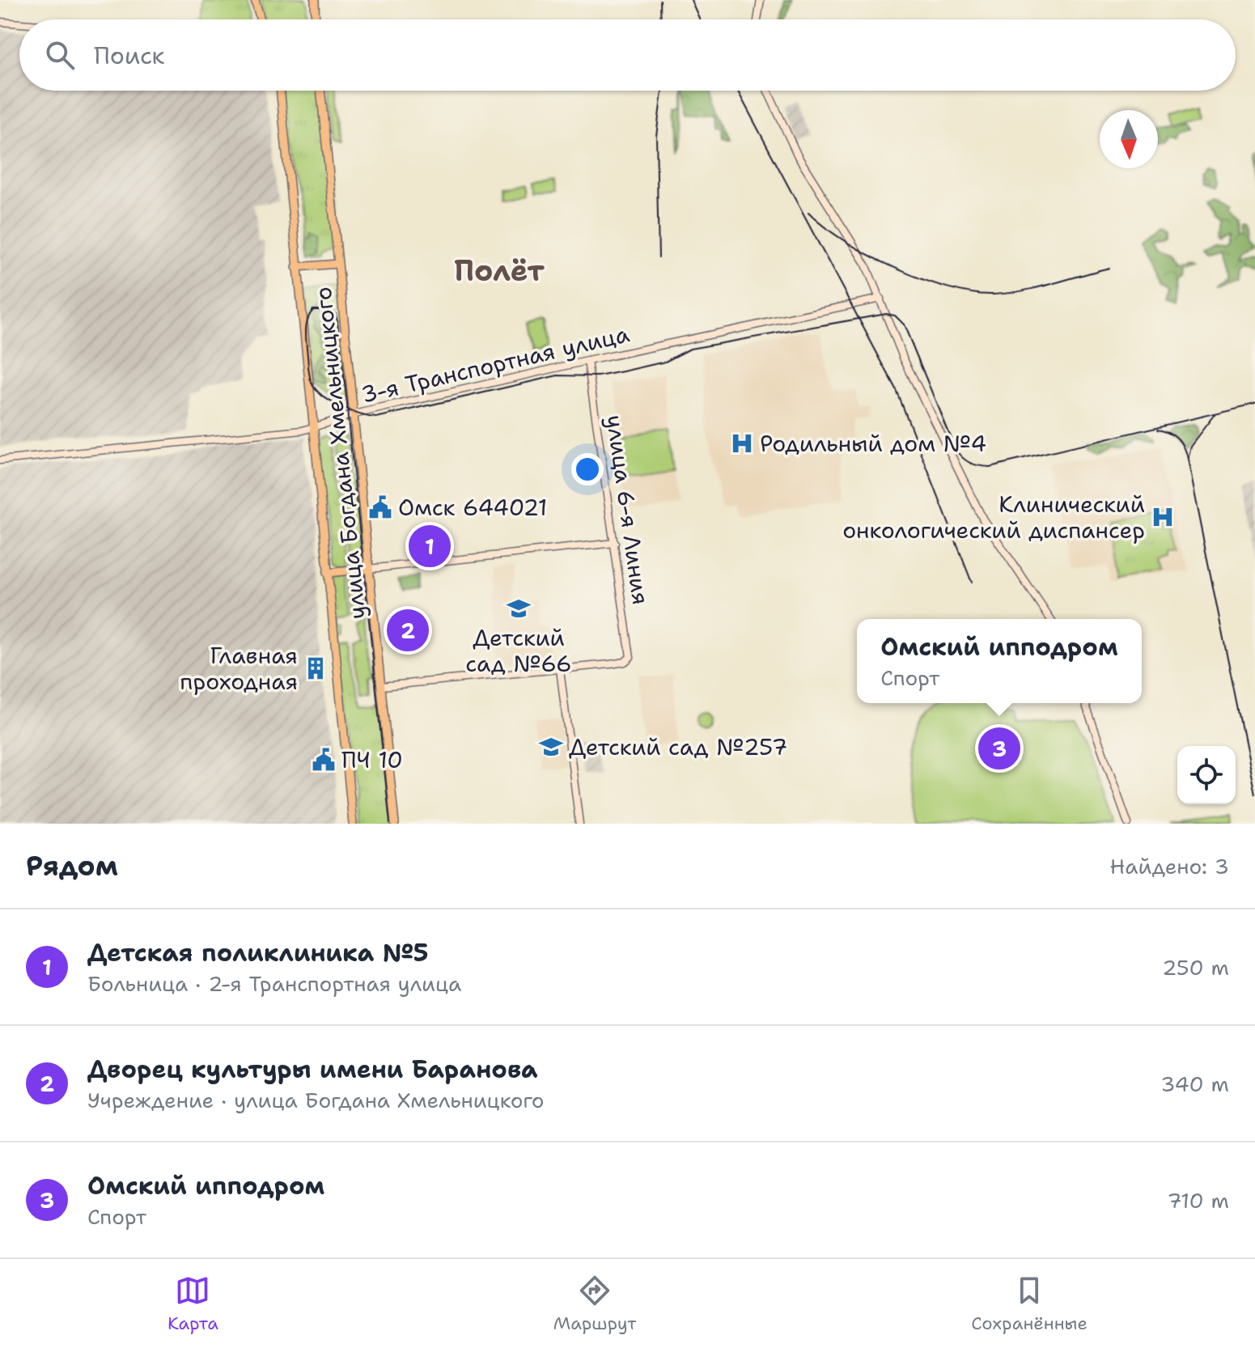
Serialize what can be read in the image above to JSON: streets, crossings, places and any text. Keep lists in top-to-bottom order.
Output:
{
  "streets": {
    "main road": ["3-я Транспортная улица", "улица Богдана Хмельницкого", "улица 6-я Линия"]
  },
  "crossings": [
    ["3-я Транспортная улица", "улица Богдана Хмельницкого"],
    ["3-я Транспортная улица", "улица 6-я Линия"]
  ],
  "districts": ["Полёт"],
  "places": {
    "hospital": ["Родильный дом №4", "Клинический онкологический диспансер"],
    "public building": ["Омск 644021", "ПЧ 10"],
    "school or university": ["Детский сад №66", "Детский сад №257"],
    "building": ["Главная проходная"]
  },
  "north": "bottom",
  "page": {
    "search": "Поиск",
    "pins": ["1", "2", "3"],
    "popup": ["Омский ипподром", "Спорт"],
    "heading": ["Рядом", "Найдено: 3"],
    "list": [
      {
        "mark": "1",
        "name": "Детская поликлиника №5",
        "note": "Больница · 2-я Транспортная улица",
        "value": "250 m"
      },
      {
        "mark": "2",
        "name": "Дворец культуры имени Баранова",
        "note": "Учреждение · улица Богдана Хмельницкого",
        "value": "340 m"
      },
      {
        "mark": "3",
        "name": "Омский ипподром",
        "note": "Спорт",
        "value": "710 m"
      }
    ],
    "nav": ["Карта", "Маршрут", "Сохранённые"]
  }
}
